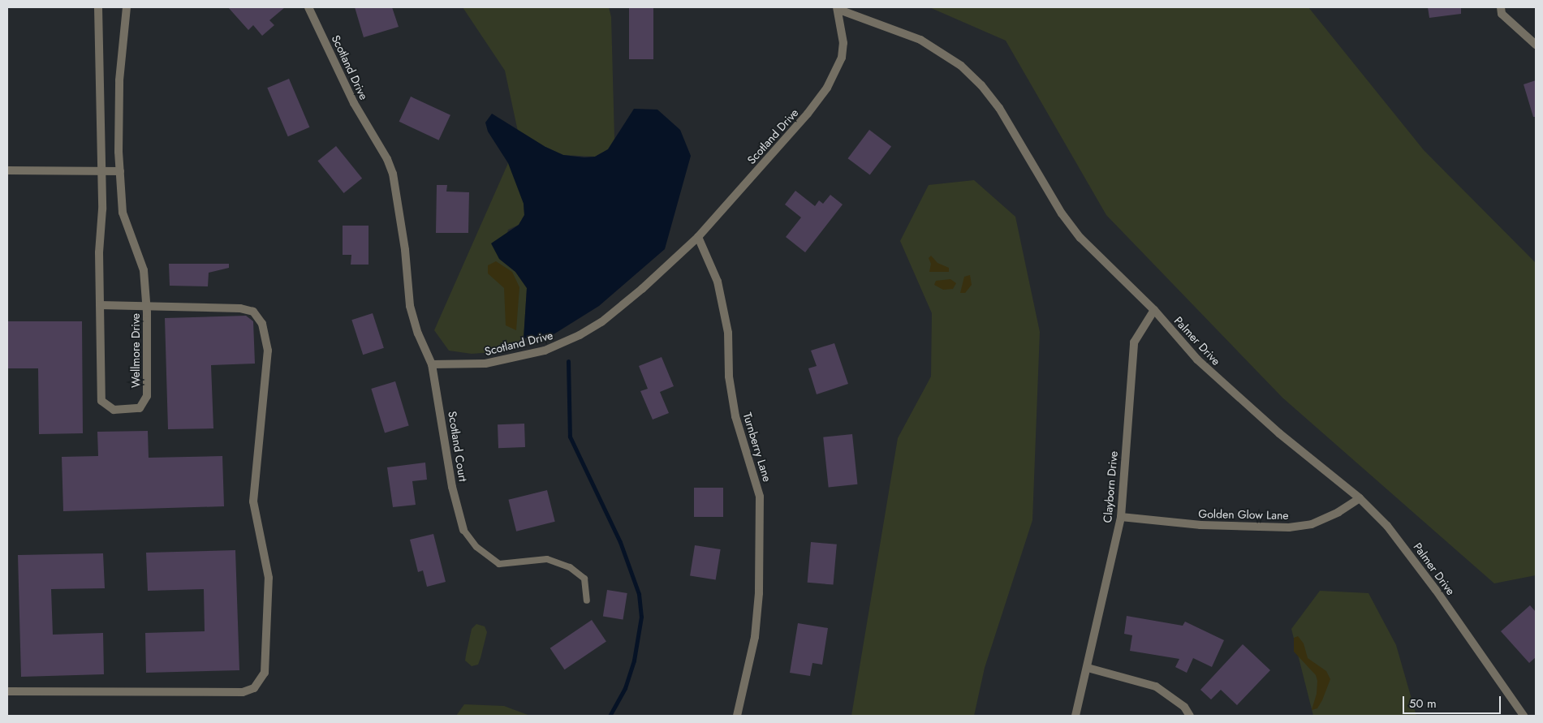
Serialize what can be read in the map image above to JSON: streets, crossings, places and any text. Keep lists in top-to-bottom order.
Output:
{
  "streets": {
    "street": [
      "Scotland Drive",
      "Palmer Drive",
      "Wellmore Drive",
      "Scotland Court",
      "Turnberry Lane",
      "Clayborn Drive",
      "Golden Glow Lane"
    ]
  },
  "crossings": [
    ["Scotland Drive", "Palmer Drive"],
    ["Scotland Drive", "Scotland Court"],
    ["Scotland Drive", "Turnberry Lane"],
    ["Palmer Drive", "Clayborn Drive"],
    ["Palmer Drive", "Golden Glow Lane"],
    ["Clayborn Drive", "Golden Glow Lane"]
  ],
  "scale_bar": "50 m"
}
